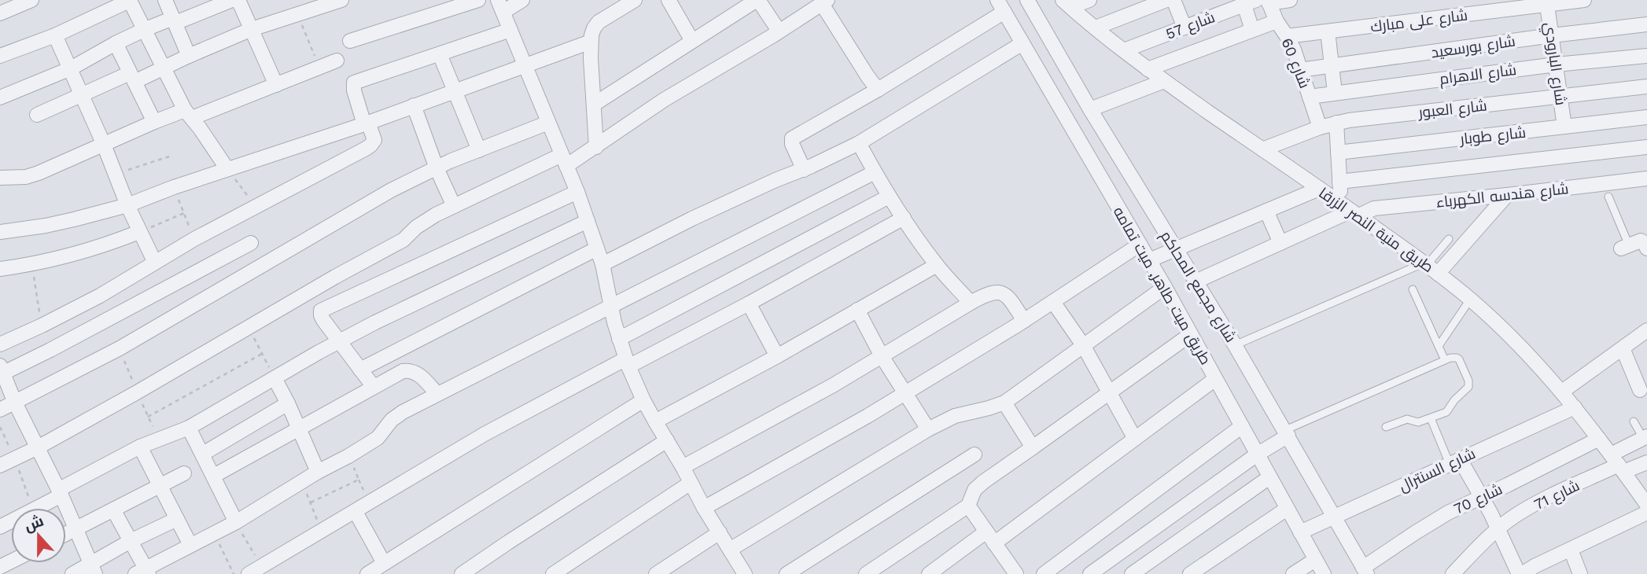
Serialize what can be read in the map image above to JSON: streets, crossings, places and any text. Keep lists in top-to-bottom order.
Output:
{
  "streets": {
    "street": [
      "شارع على مبارك",
      "شارع 57",
      "شارع بورسعيد",
      "شارع 60",
      "شارع البارودي",
      "شارع الاهرام",
      "شارع العبور",
      "شارع طوبار",
      "شارع هندسه الكهرباء",
      "طريق منية النصر الزرقا",
      "طريق ميت طاهر, ميت تمامه",
      "شارع مجمع المحاكم",
      "شارع السنترال",
      "شارع 71",
      "شارع 70"
    ]
  },
  "crossings": [
    ["شارع على مبارك", "شارع 60"],
    ["شارع على مبارك", "شارع البارودي"],
    ["شارع 57", "شارع 60"],
    ["شارع 57", "طريق منية النصر الزرقا"],
    ["شارع بورسعيد", "شارع 60"],
    ["شارع بورسعيد", "شارع البارودي"],
    ["شارع 60", "شارع الاهرام"],
    ["شارع 60", "شارع العبور"],
    ["شارع البارودي", "شارع الاهرام"],
    ["شارع البارودي", "شارع العبور"],
    ["شارع البارودي", "شارع طوبار"],
    ["شارع العبور", "طريق منية النصر الزرقا"],
    ["شارع هندسه الكهرباء", "طريق منية النصر الزرقا"],
    ["شارع هندسه الكهرباء", "شارع مجمع المحاكم"],
    ["طريق منية النصر الزرقا", "شارع السنترال"],
    ["طريق منية النصر الزرقا", "شارع 71"],
    ["طريق منية النصر الزرقا", "شارع 70"],
    ["طريق ميت طاهر, ميت تمامه", "شارع السنترال"],
    ["شارع مجمع المحاكم", "شارع السنترال"],
    ["شارع مجمع المحاكم", "شارع 70"]
  ],
  "north": "top"
}
